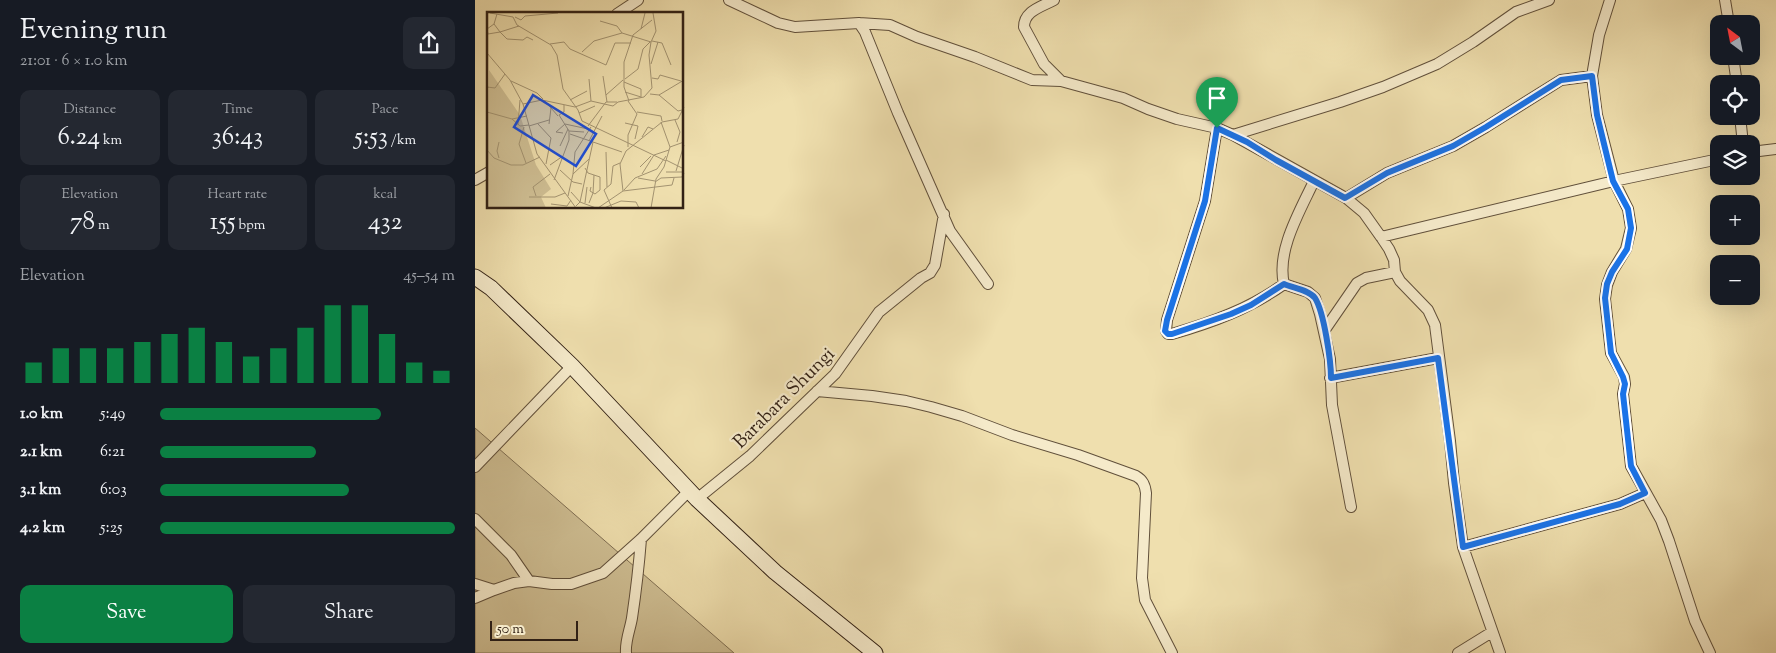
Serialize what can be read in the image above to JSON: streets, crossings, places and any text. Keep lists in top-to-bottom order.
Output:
{
  "streets": {
    "street": ["Barabara Shungi"]
  },
  "scale_bar": "50 m",
  "north": "top left",
  "page": {
    "heading": ["Evening run", "21:01 · 6 × 1.0 km"],
    "map_buttons": ["+", "−"],
    "stats": [
      ["Distance", "6.24 km"],
      ["Time", "36:43"],
      ["Pace", "5:53 /km"],
      ["Elevation", "78 m"],
      ["Heart rate", "155 bpm"],
      ["kcal", "432"]
    ],
    "chart": ["Elevation", "45–54 m"],
    "list": [
      {
        "name": "1.0 km",
        "note": "5:49"
      },
      {
        "name": "2.1 km",
        "note": "6:21"
      },
      {
        "name": "3.1 km",
        "note": "6:03"
      },
      {
        "name": "4.2 km",
        "note": "5:25"
      }
    ],
    "buttons": ["Save", "Share"],
    "scale": "50 m"
  }
}
